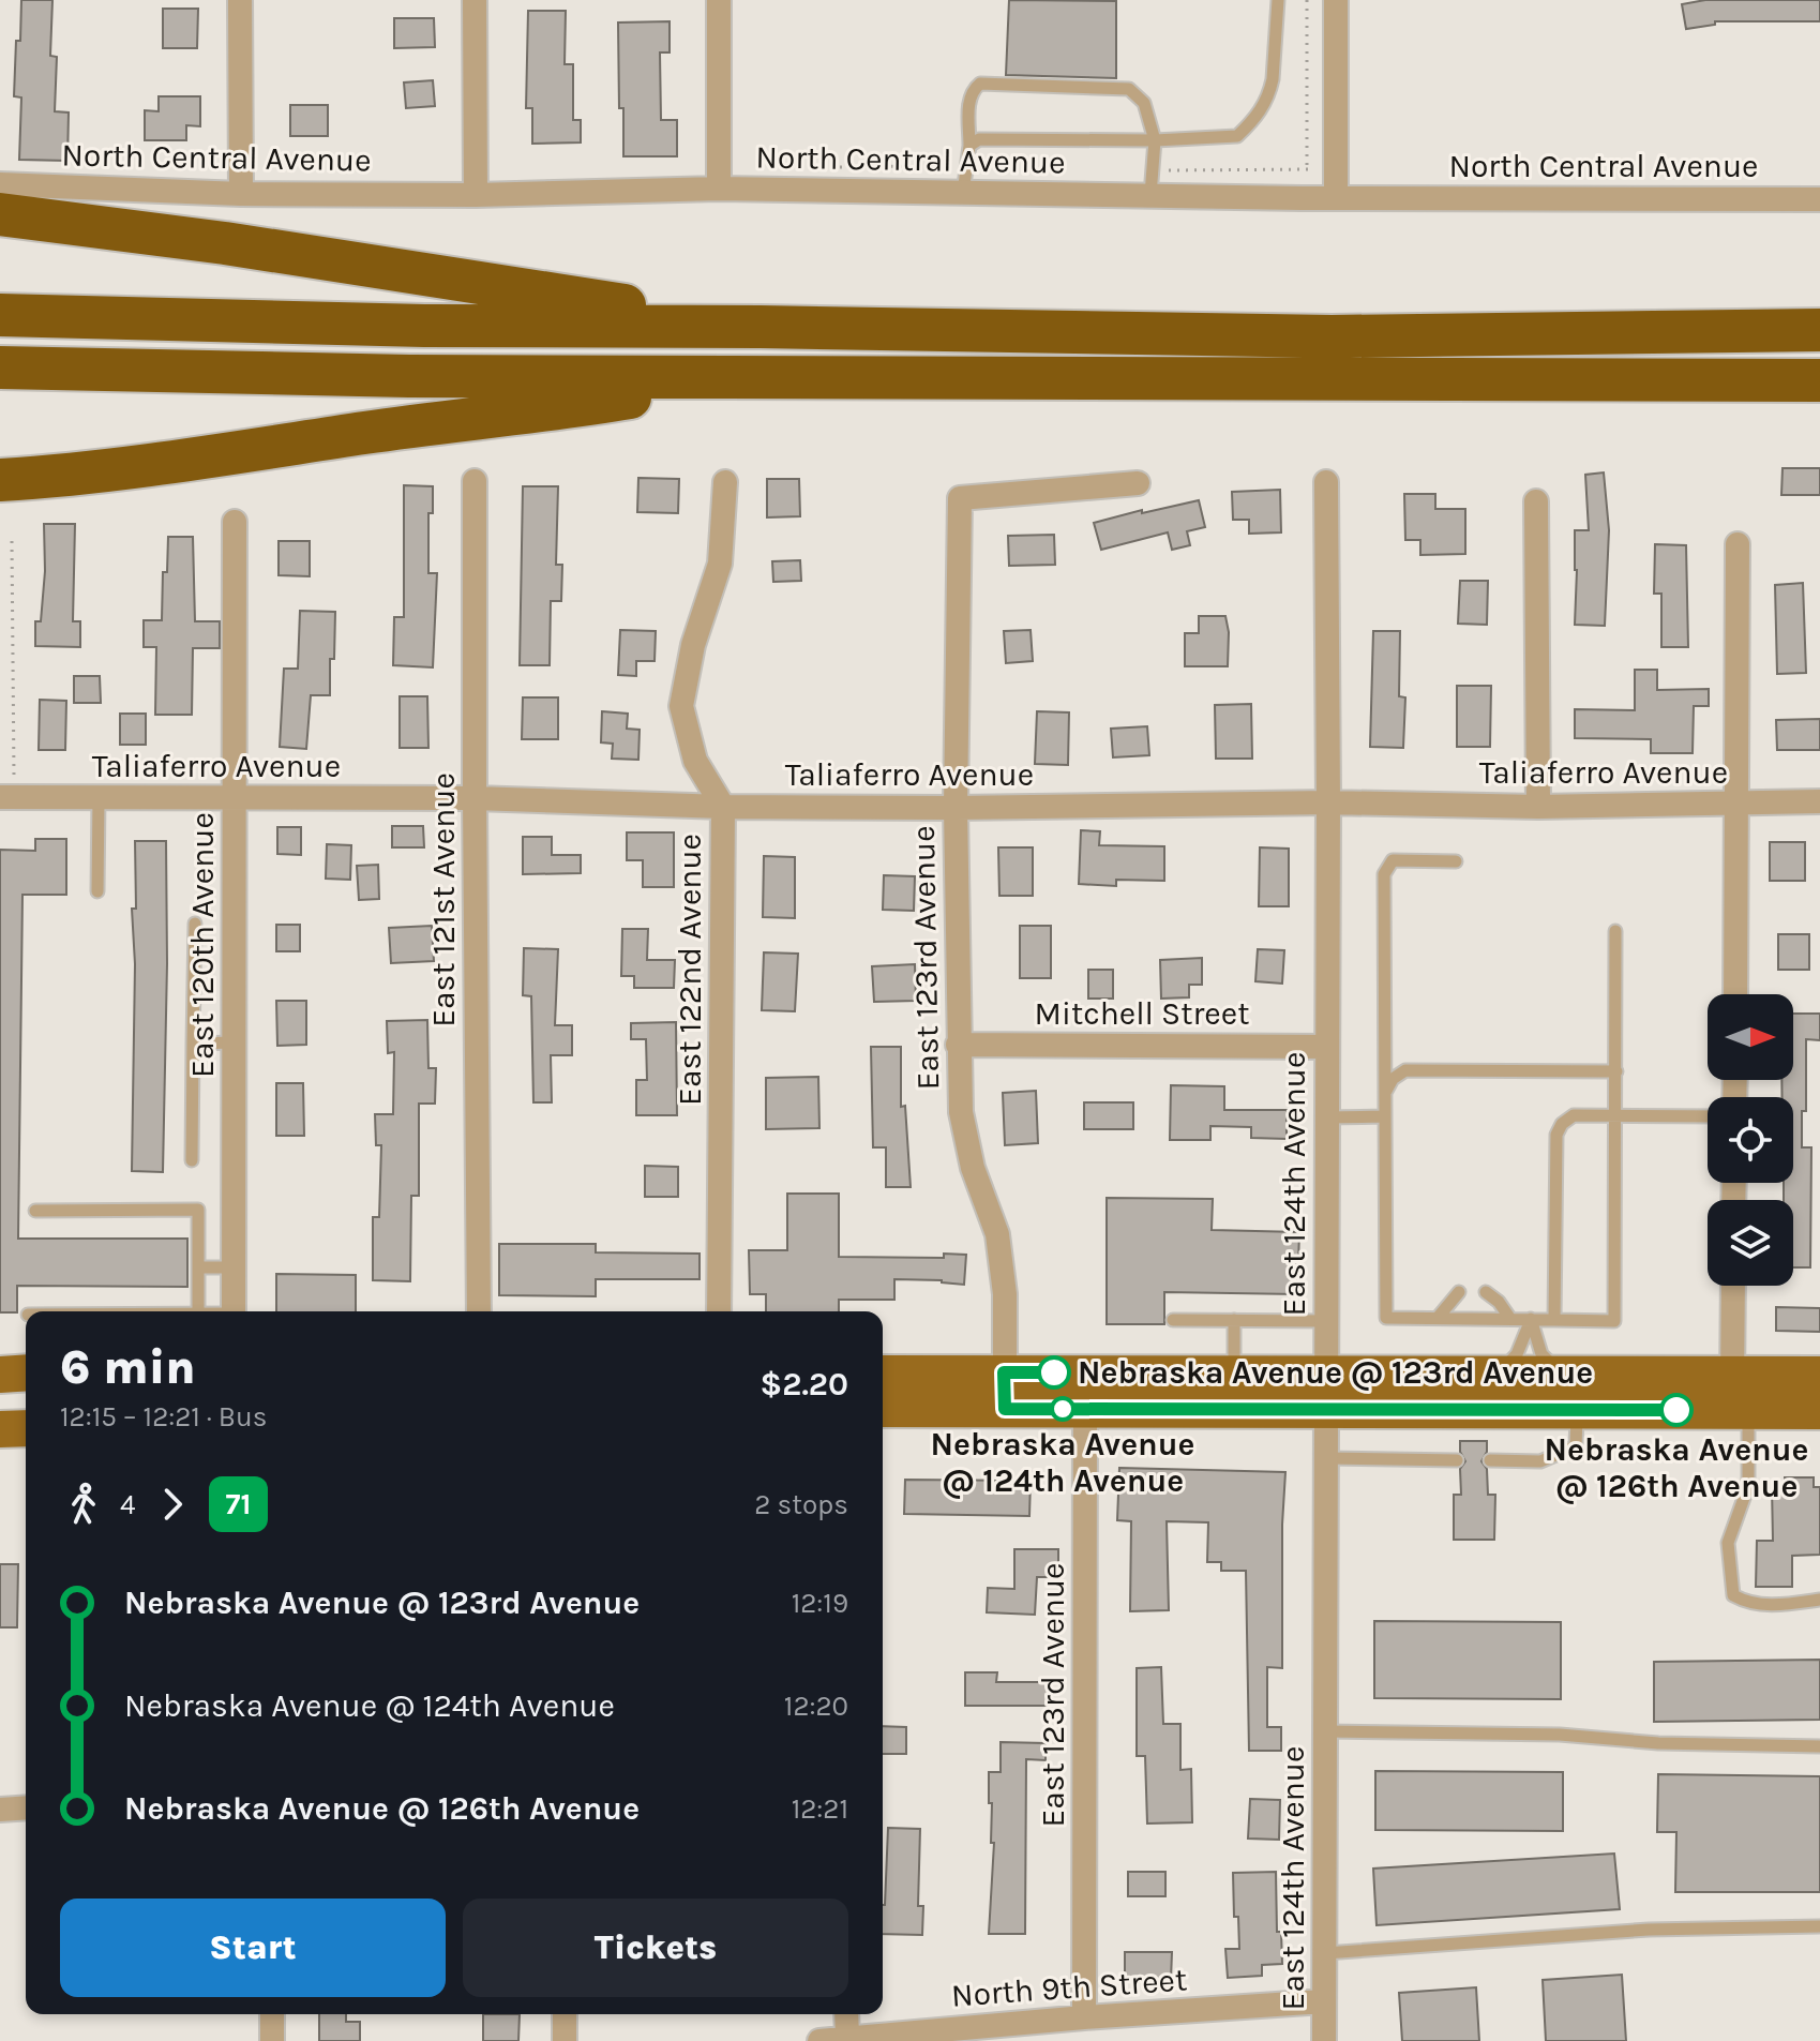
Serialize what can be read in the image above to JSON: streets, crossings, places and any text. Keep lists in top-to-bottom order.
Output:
{
  "streets": {
    "street": [
      "North Central Avenue",
      "Taliaferro Avenue",
      "East 121st Avenue",
      "East 120th Avenue",
      "East 123rd Avenue",
      "East 122nd Avenue",
      "Mitchell Street",
      "East 124th Avenue",
      "North 9th Street"
    ]
  },
  "crossings": [
    ["Taliaferro Avenue", "East 121st Avenue"],
    ["Taliaferro Avenue", "East 120th Avenue"],
    ["Taliaferro Avenue", "East 123rd Avenue"],
    ["Taliaferro Avenue", "East 122nd Avenue"],
    ["Taliaferro Avenue", "East 124th Avenue"],
    ["East 123rd Avenue", "Mitchell Street"],
    ["East 123rd Avenue", "North 9th Street"],
    ["Mitchell Street", "East 124th Avenue"],
    ["East 124th Avenue", "North 9th Street"]
  ],
  "places": ["Nebraska Avenue @ 123rd Avenue", "Nebraska Avenue @ 124th Avenue", "Nebraska Avenue @ 126th Avenue"],
  "lines": ["bus line 71"],
  "north": "right",
  "page": {
    "heading": ["6 min", "12:15 – 12:21 · Bus", "$2.20"],
    "legs": ["4", "71", "2 stops"],
    "list": [
      {
        "name": "Nebraska Avenue @ 123rd Avenue",
        "value": "12:19"
      },
      {
        "name": "Nebraska Avenue @ 124th Avenue",
        "value": "12:20"
      },
      {
        "name": "Nebraska Avenue @ 126th Avenue",
        "value": "12:21"
      }
    ],
    "buttons": ["Start", "Tickets"]
  }
}
